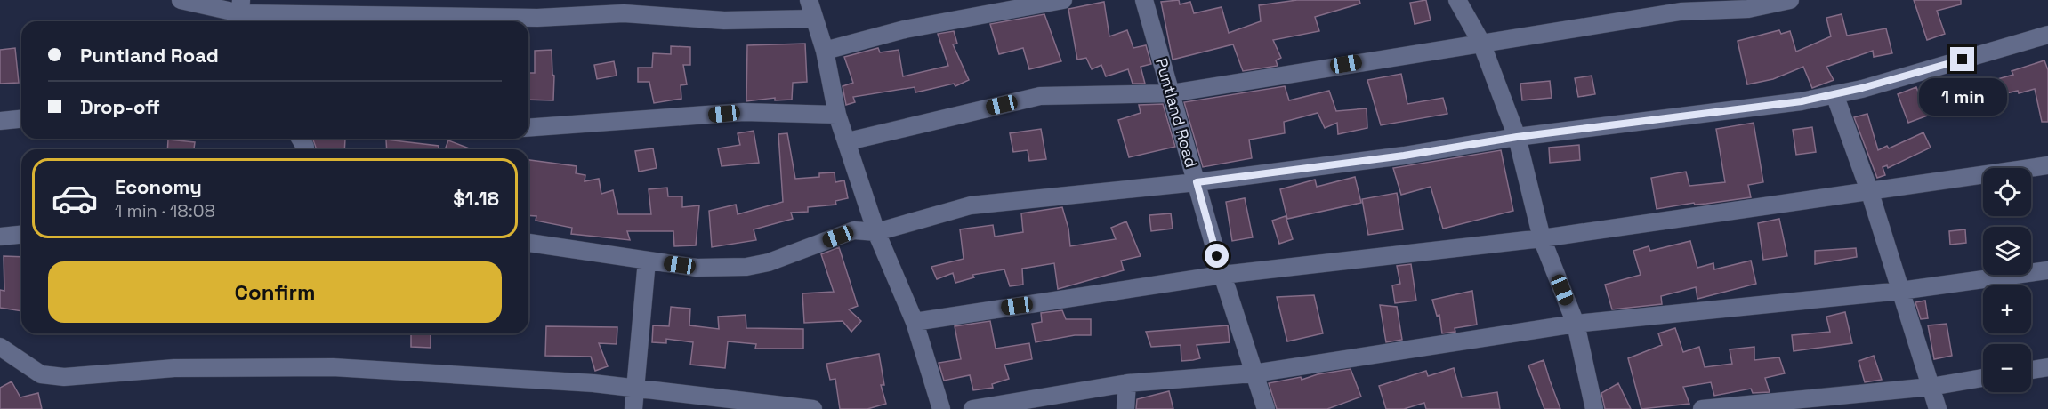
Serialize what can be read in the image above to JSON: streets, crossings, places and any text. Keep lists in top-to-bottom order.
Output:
{
  "streets": {
    "street": ["Puntland Road"]
  },
  "page": {
    "banner": ["Puntland Road", "Drop-off"],
    "bubble": "1 min",
    "list": [
      {
        "name": "Economy",
        "note": "1 min · 18:08",
        "value": "$1.18"
      }
    ],
    "map_buttons": ["+", "−"],
    "buttons": "Confirm"
  }
}
